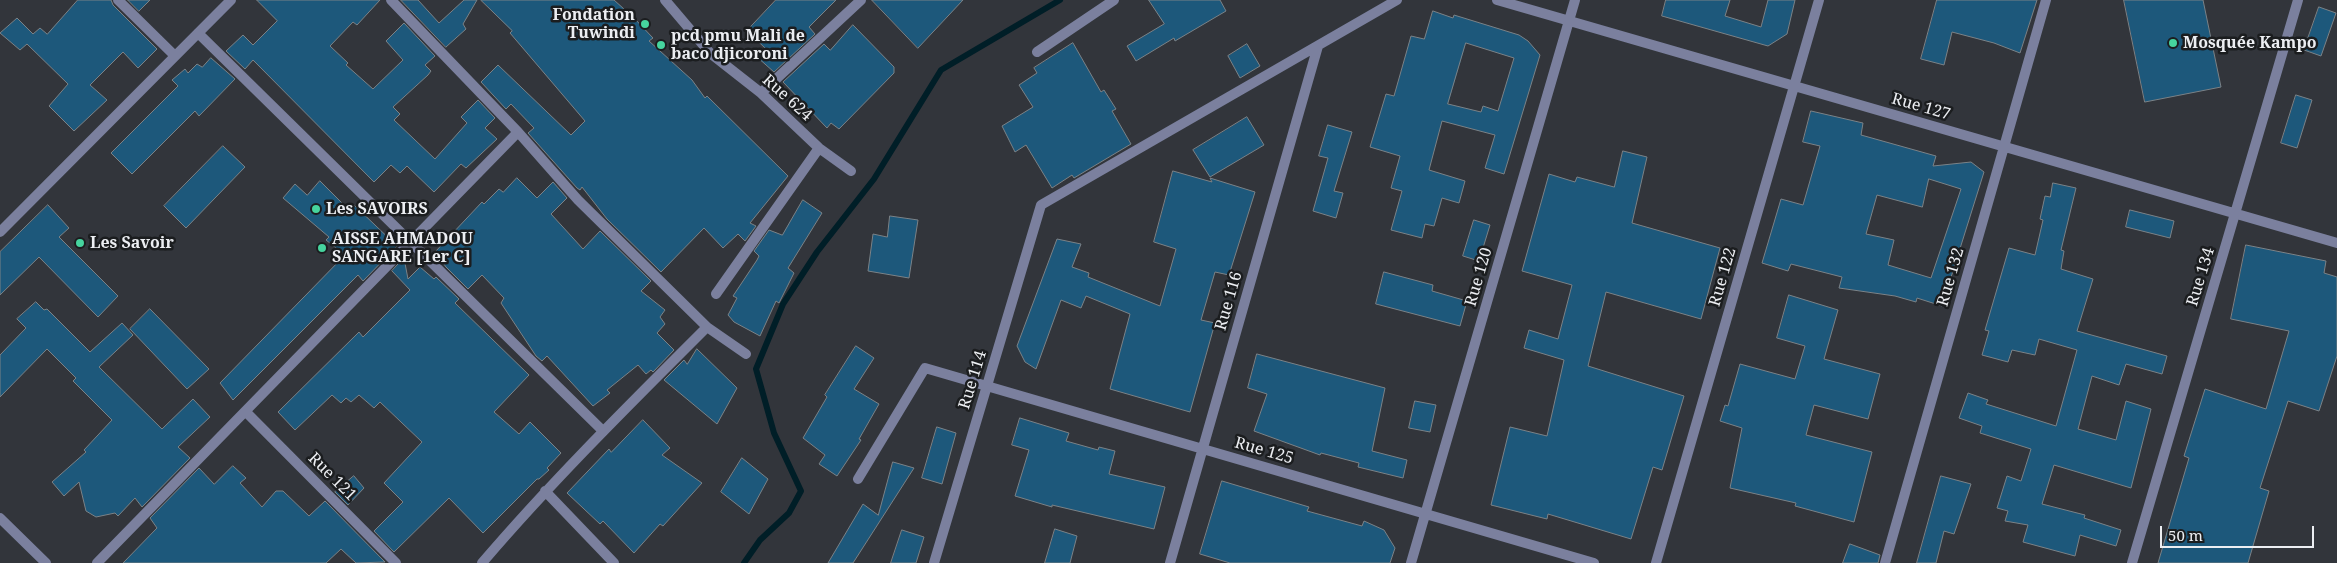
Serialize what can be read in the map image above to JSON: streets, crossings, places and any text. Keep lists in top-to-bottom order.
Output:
{
  "streets": {
    "street": [
      "Rue 624",
      "Rue 127",
      "Rue 120",
      "Rue 122",
      "Rue 132",
      "Rue 134",
      "Rue 116",
      "Rue 114",
      "Rue 125",
      "Rue 121"
    ]
  },
  "crossings": [
    ["Rue 127", "Rue 120"],
    ["Rue 127", "Rue 122"],
    ["Rue 127", "Rue 132"],
    ["Rue 127", "Rue 134"],
    ["Rue 120", "Rue 125"],
    ["Rue 116", "Rue 114"],
    ["Rue 116", "Rue 125"],
    ["Rue 114", "Rue 125"]
  ],
  "places": [
    "Fondation Tuwindi",
    "Mosquée Kampo",
    "pcd pmu Mali de baco djicoroni",
    "Les SAVOIRS",
    "Les Savoir",
    "AISSE AHMADOU SANGARE [1er C]"
  ],
  "scale_bar": "50 m"
}
